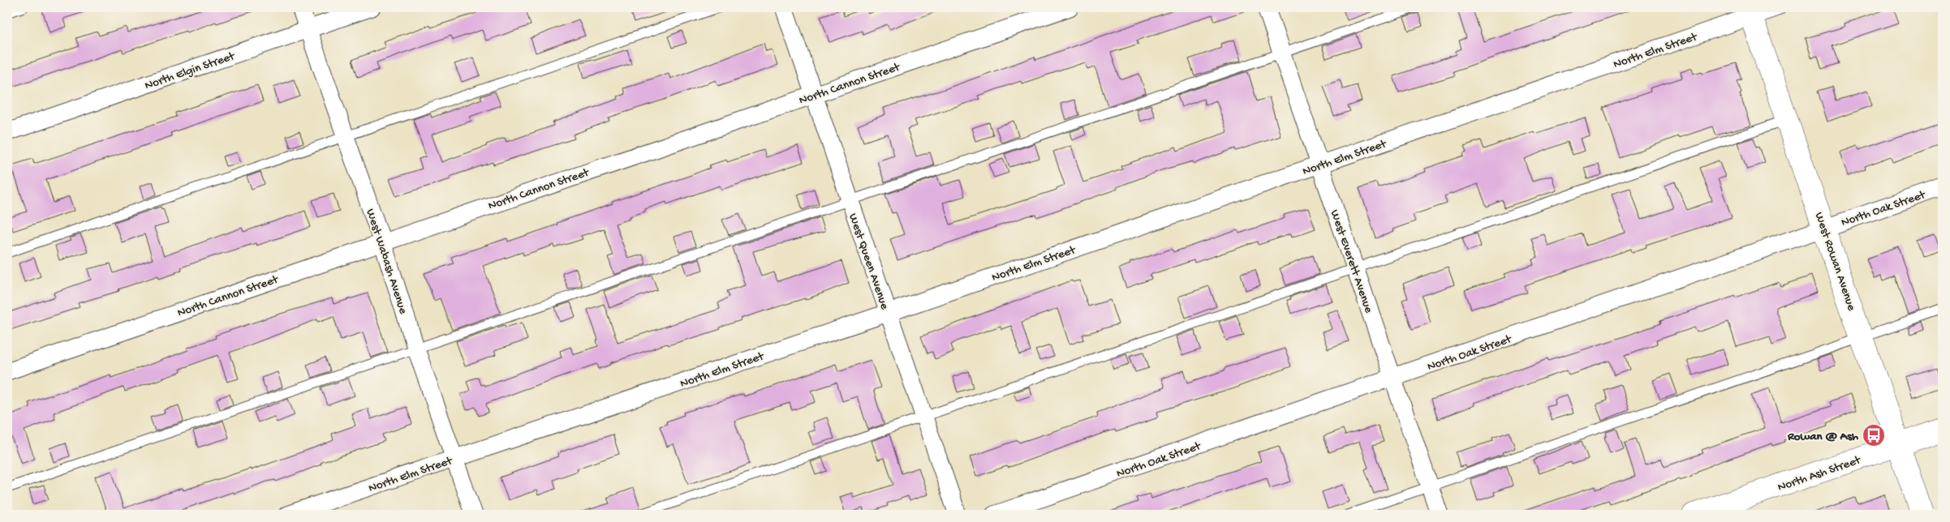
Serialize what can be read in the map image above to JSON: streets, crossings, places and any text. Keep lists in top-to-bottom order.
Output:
{
  "streets": {
    "street": [
      "North Elm Street",
      "North Elgin Street",
      "North Cannon Street",
      "North Oak Street",
      "West Wabash Avenue",
      "West Queen Avenue",
      "West Everett Avenue",
      "West Rowan Avenue",
      "North Ash Street"
    ]
  },
  "crossings": [
    ["North Elm Street", "West Wabash Avenue"],
    ["North Elm Street", "West Queen Avenue"],
    ["North Elm Street", "West Everett Avenue"],
    ["North Elm Street", "West Rowan Avenue"],
    ["North Elgin Street", "West Wabash Avenue"],
    ["North Cannon Street", "West Wabash Avenue"],
    ["North Cannon Street", "West Queen Avenue"],
    ["North Oak Street", "West Everett Avenue"],
    ["North Oak Street", "West Rowan Avenue"],
    ["West Rowan Avenue", "North Ash Street"]
  ],
  "places": {
    "bus stop": ["Rowan @ Ash"]
  }
}
